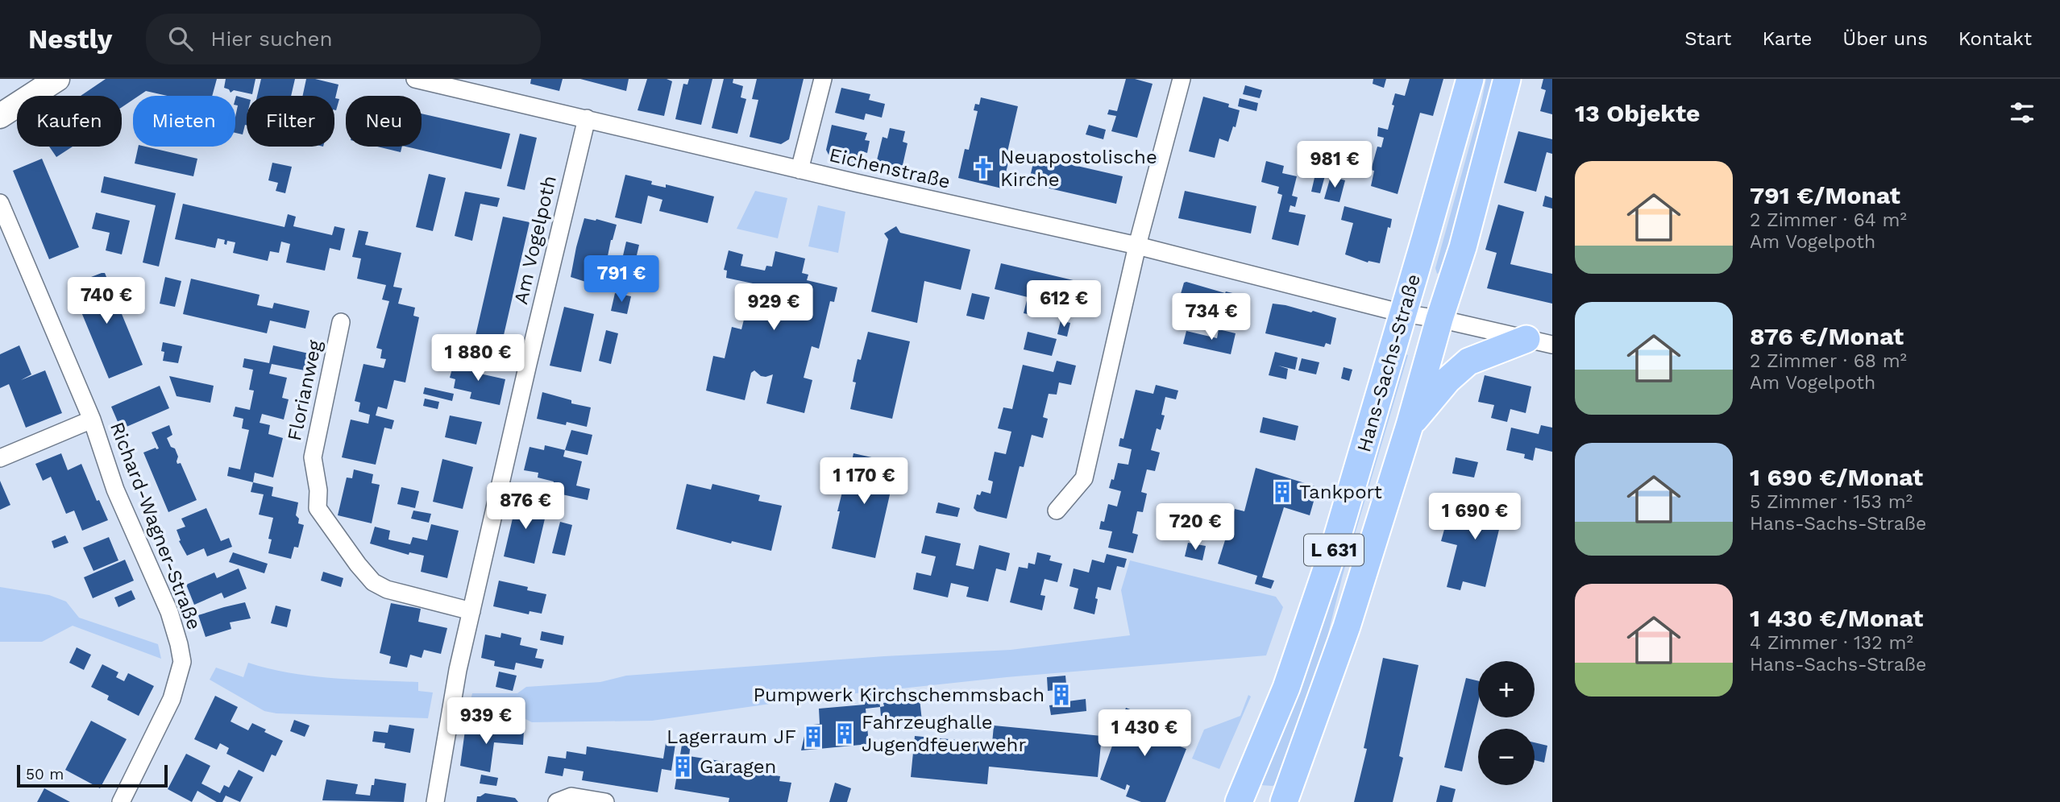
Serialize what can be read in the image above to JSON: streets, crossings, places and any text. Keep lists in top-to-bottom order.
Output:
{
  "streets": {
    "main road": ["Hans-Sachs-Straße", "L 631"],
    "street": [
      "Eichenstraße",
      "Am Vogelpoth",
      "Florianweg",
      "Richard-Wagner-Straße"
    ]
  },
  "crossings": [
    ["Eichenstraße", "Am Vogelpoth"],
    ["Eichenstraße", "Hans-Sachs-Straße"],
    ["Am Vogelpoth", "Florianweg"]
  ],
  "places": {
    "church": ["Neuapostolische Kirche"],
    "building": [
      "Tankport",
      "Pumpwerk Kirchschemmsbach",
      "Fahrzeughalle Jugendfeuerwehr",
      "Lagerraum JF",
      "Garagen"
    ]
  },
  "scale_bar": "50 m",
  "page": {
    "header": "Nestly",
    "search": "Hier suchen",
    "nav": [
      "Start",
      "Karte",
      "Über uns",
      "Kontakt"
    ],
    "heading": "13 Objekte",
    "chip": [
      "Kaufen",
      "Mieten",
      "Filter",
      "Neu"
    ],
    "price": [
      "981 €",
      "791 €",
      "740 €",
      "612 €",
      "929 €",
      "734 €",
      "1 880 €",
      "1 170 €",
      "876 €",
      "1 690 €",
      "720 €",
      "939 €",
      "1 430 €"
    ],
    "list": [
      {
        "name": "791 €/Monat",
        "note": "2 Zimmer · 64 m² · Am Vogelpoth"
      },
      {
        "name": "876 €/Monat",
        "note": "2 Zimmer · 68 m² · Am Vogelpoth"
      },
      {
        "name": "1 690 €/Monat",
        "note": "5 Zimmer · 153 m² · Hans-Sachs-Straße"
      },
      {
        "name": "1 430 €/Monat",
        "note": "4 Zimmer · 132 m² · Hans-Sachs-Straße"
      }
    ],
    "map_buttons": ["+", "−"],
    "scale": "50 m"
  }
}
